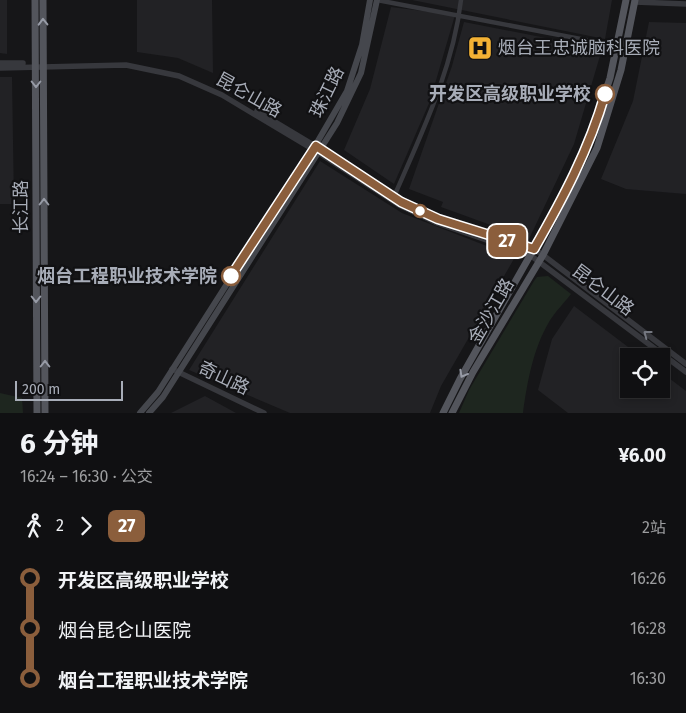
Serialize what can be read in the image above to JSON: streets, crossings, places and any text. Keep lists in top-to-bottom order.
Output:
{
  "streets": {
    "main road": ["珠江路", "长江路", "金沙江路"],
    "street": ["昆仑山路", "奇山路"]
  },
  "crossings": [
    ["珠江路", "昆仑山路"],
    ["昆仑山路", "长江路"],
    ["昆仑山路", "金沙江路"]
  ],
  "places": {
    "hospital": ["烟台王忠诚脑科医院"],
    "other": ["开发区高级职业学校", "烟台工程职业技术学院"]
  },
  "lines": ["bus line 27"],
  "scale_bar": "200 m",
  "page": {
    "on_map": "27",
    "scale": "200 m",
    "heading": ["6 分钟", "16:24 – 16:30 · 公交", "¥6.00"],
    "legs": ["2", "27", "2站"],
    "list": [
      {
        "name": "开发区高级职业学校",
        "value": "16:26"
      },
      {
        "name": "烟台昆仑山医院",
        "value": "16:28"
      },
      {
        "name": "烟台工程职业技术学院",
        "value": "16:30"
      }
    ]
  }
}
